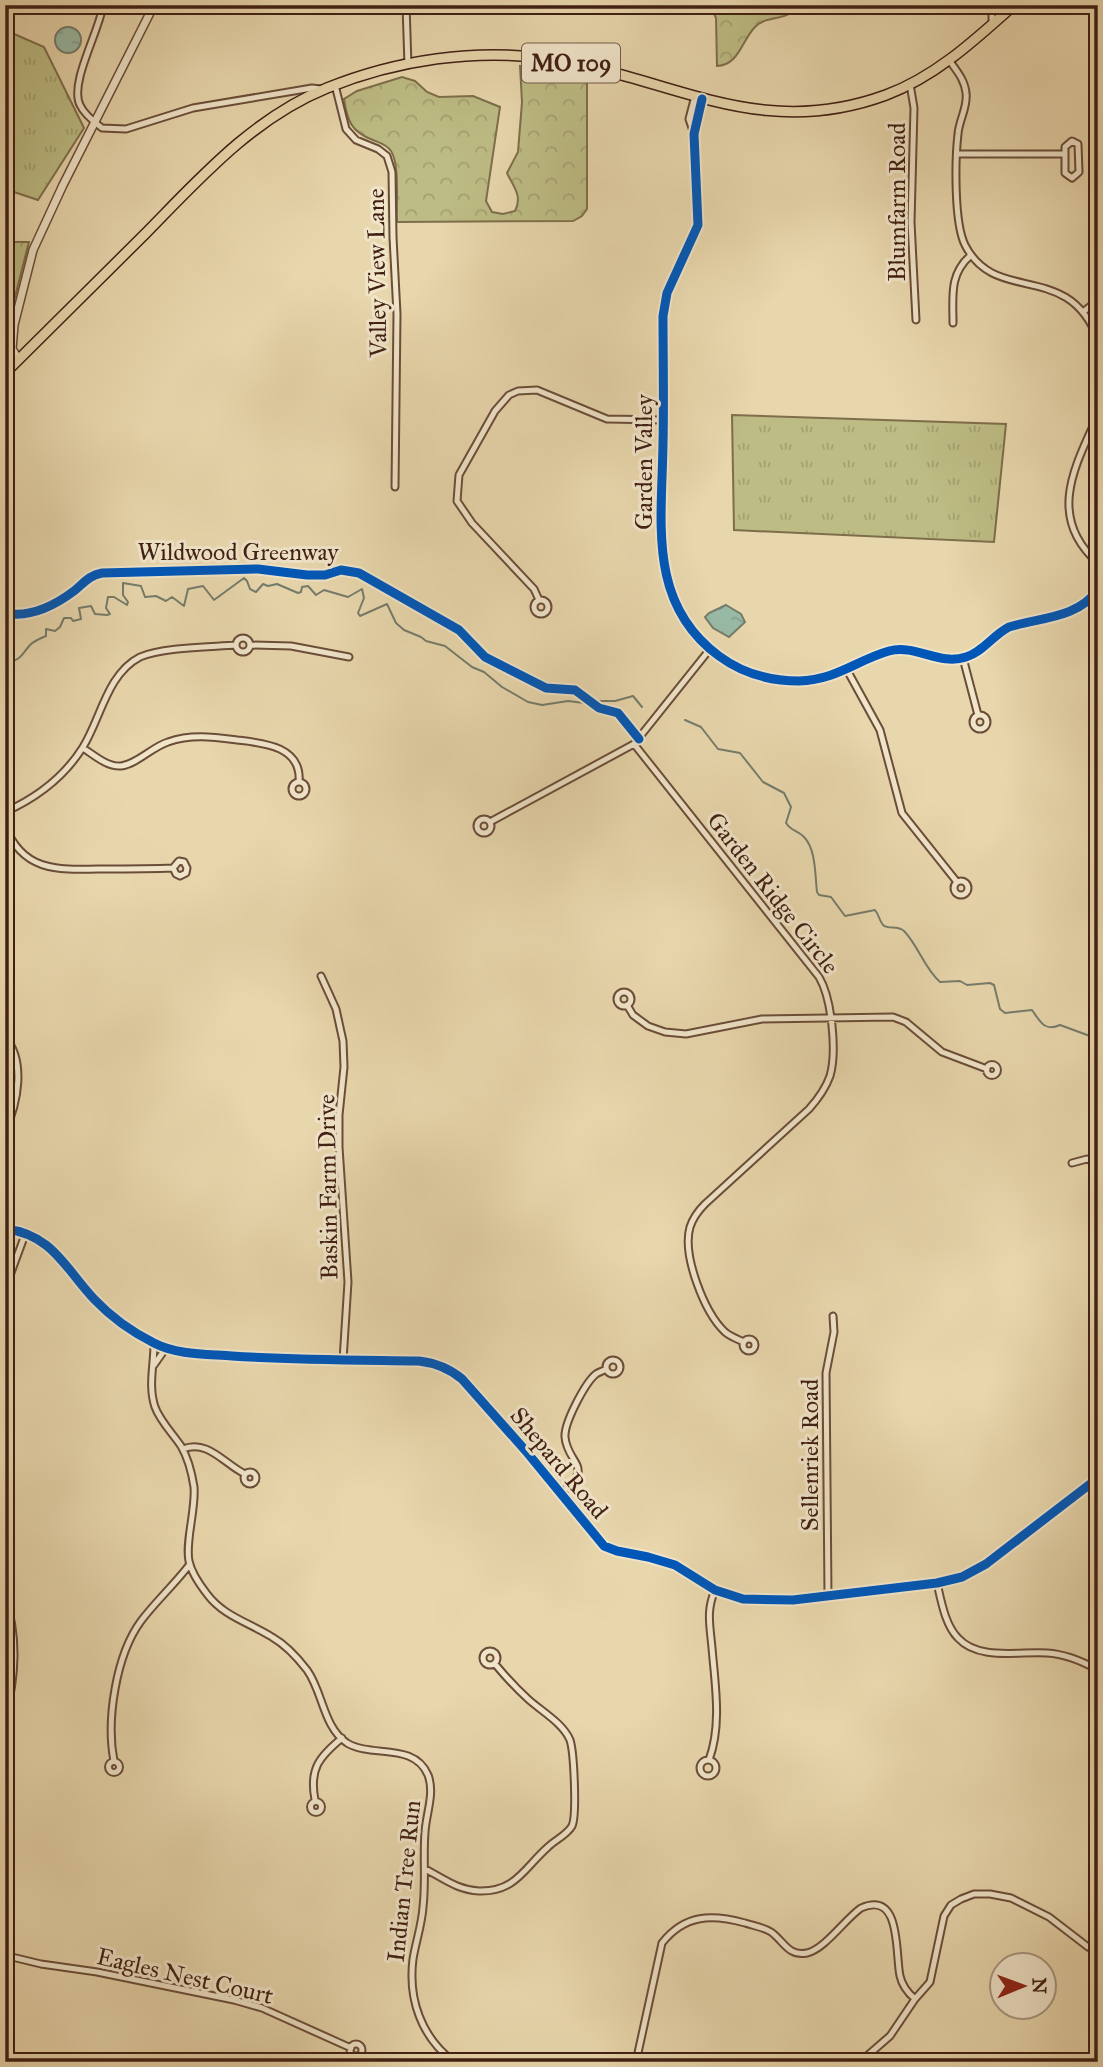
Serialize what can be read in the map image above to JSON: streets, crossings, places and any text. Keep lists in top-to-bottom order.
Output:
{
  "streets": {
    "main road": ["MO 109"],
    "street": [
      "Blumfarm Road",
      "Valley View Lane",
      "Garden Valley",
      "Garden Ridge Circle",
      "Baskin Farm Drive",
      "Sellenriek Road",
      "Shepard Road",
      "Indian Tree Run",
      "Eagles Nest Court"
    ],
    "cycle path": ["Wildwood Greenway"]
  },
  "crossings": [
    ["MO 109", "Blumfarm Road"],
    ["MO 109", "Valley View Lane"],
    ["MO 109", "Garden Valley"],
    ["Baskin Farm Drive", "Shepard Road"],
    ["Sellenriek Road", "Shepard Road"]
  ],
  "north": "right"
}
